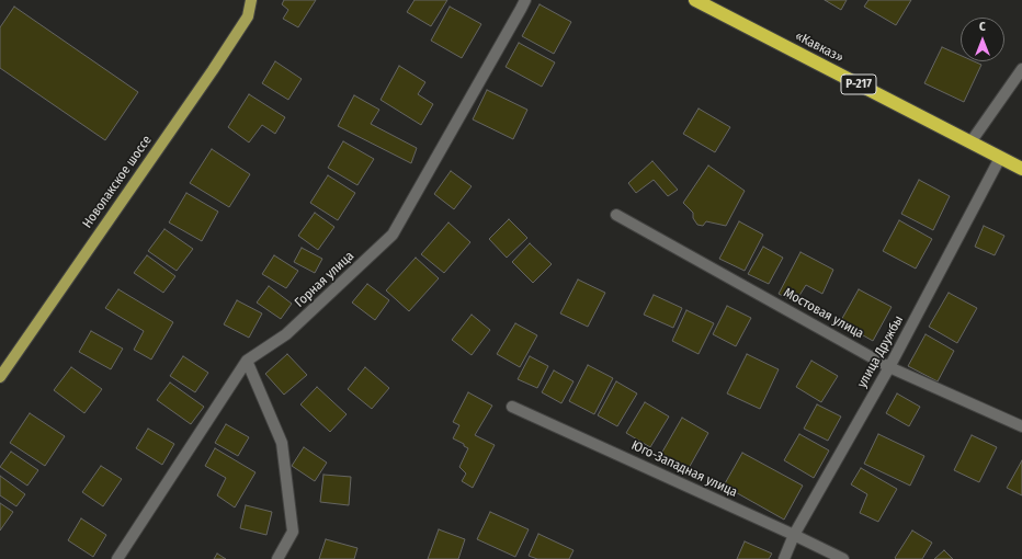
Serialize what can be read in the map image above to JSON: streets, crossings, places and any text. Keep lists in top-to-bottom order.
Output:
{
  "streets": {
    "highway": ["«Кавказ»", "Р-217"],
    "main road": ["Новолакское шоссе"],
    "street": [
      "Горная улица",
      "Мостовая улица",
      "улица Дружбы",
      "Юго-Западная улица"
    ]
  },
  "crossings": [
    ["«Кавказ»", "улица Дружбы"],
    ["Мостовая улица", "улица Дружбы"],
    ["улица Дружбы", "Юго-Западная улица"]
  ],
  "north": "top"
}
